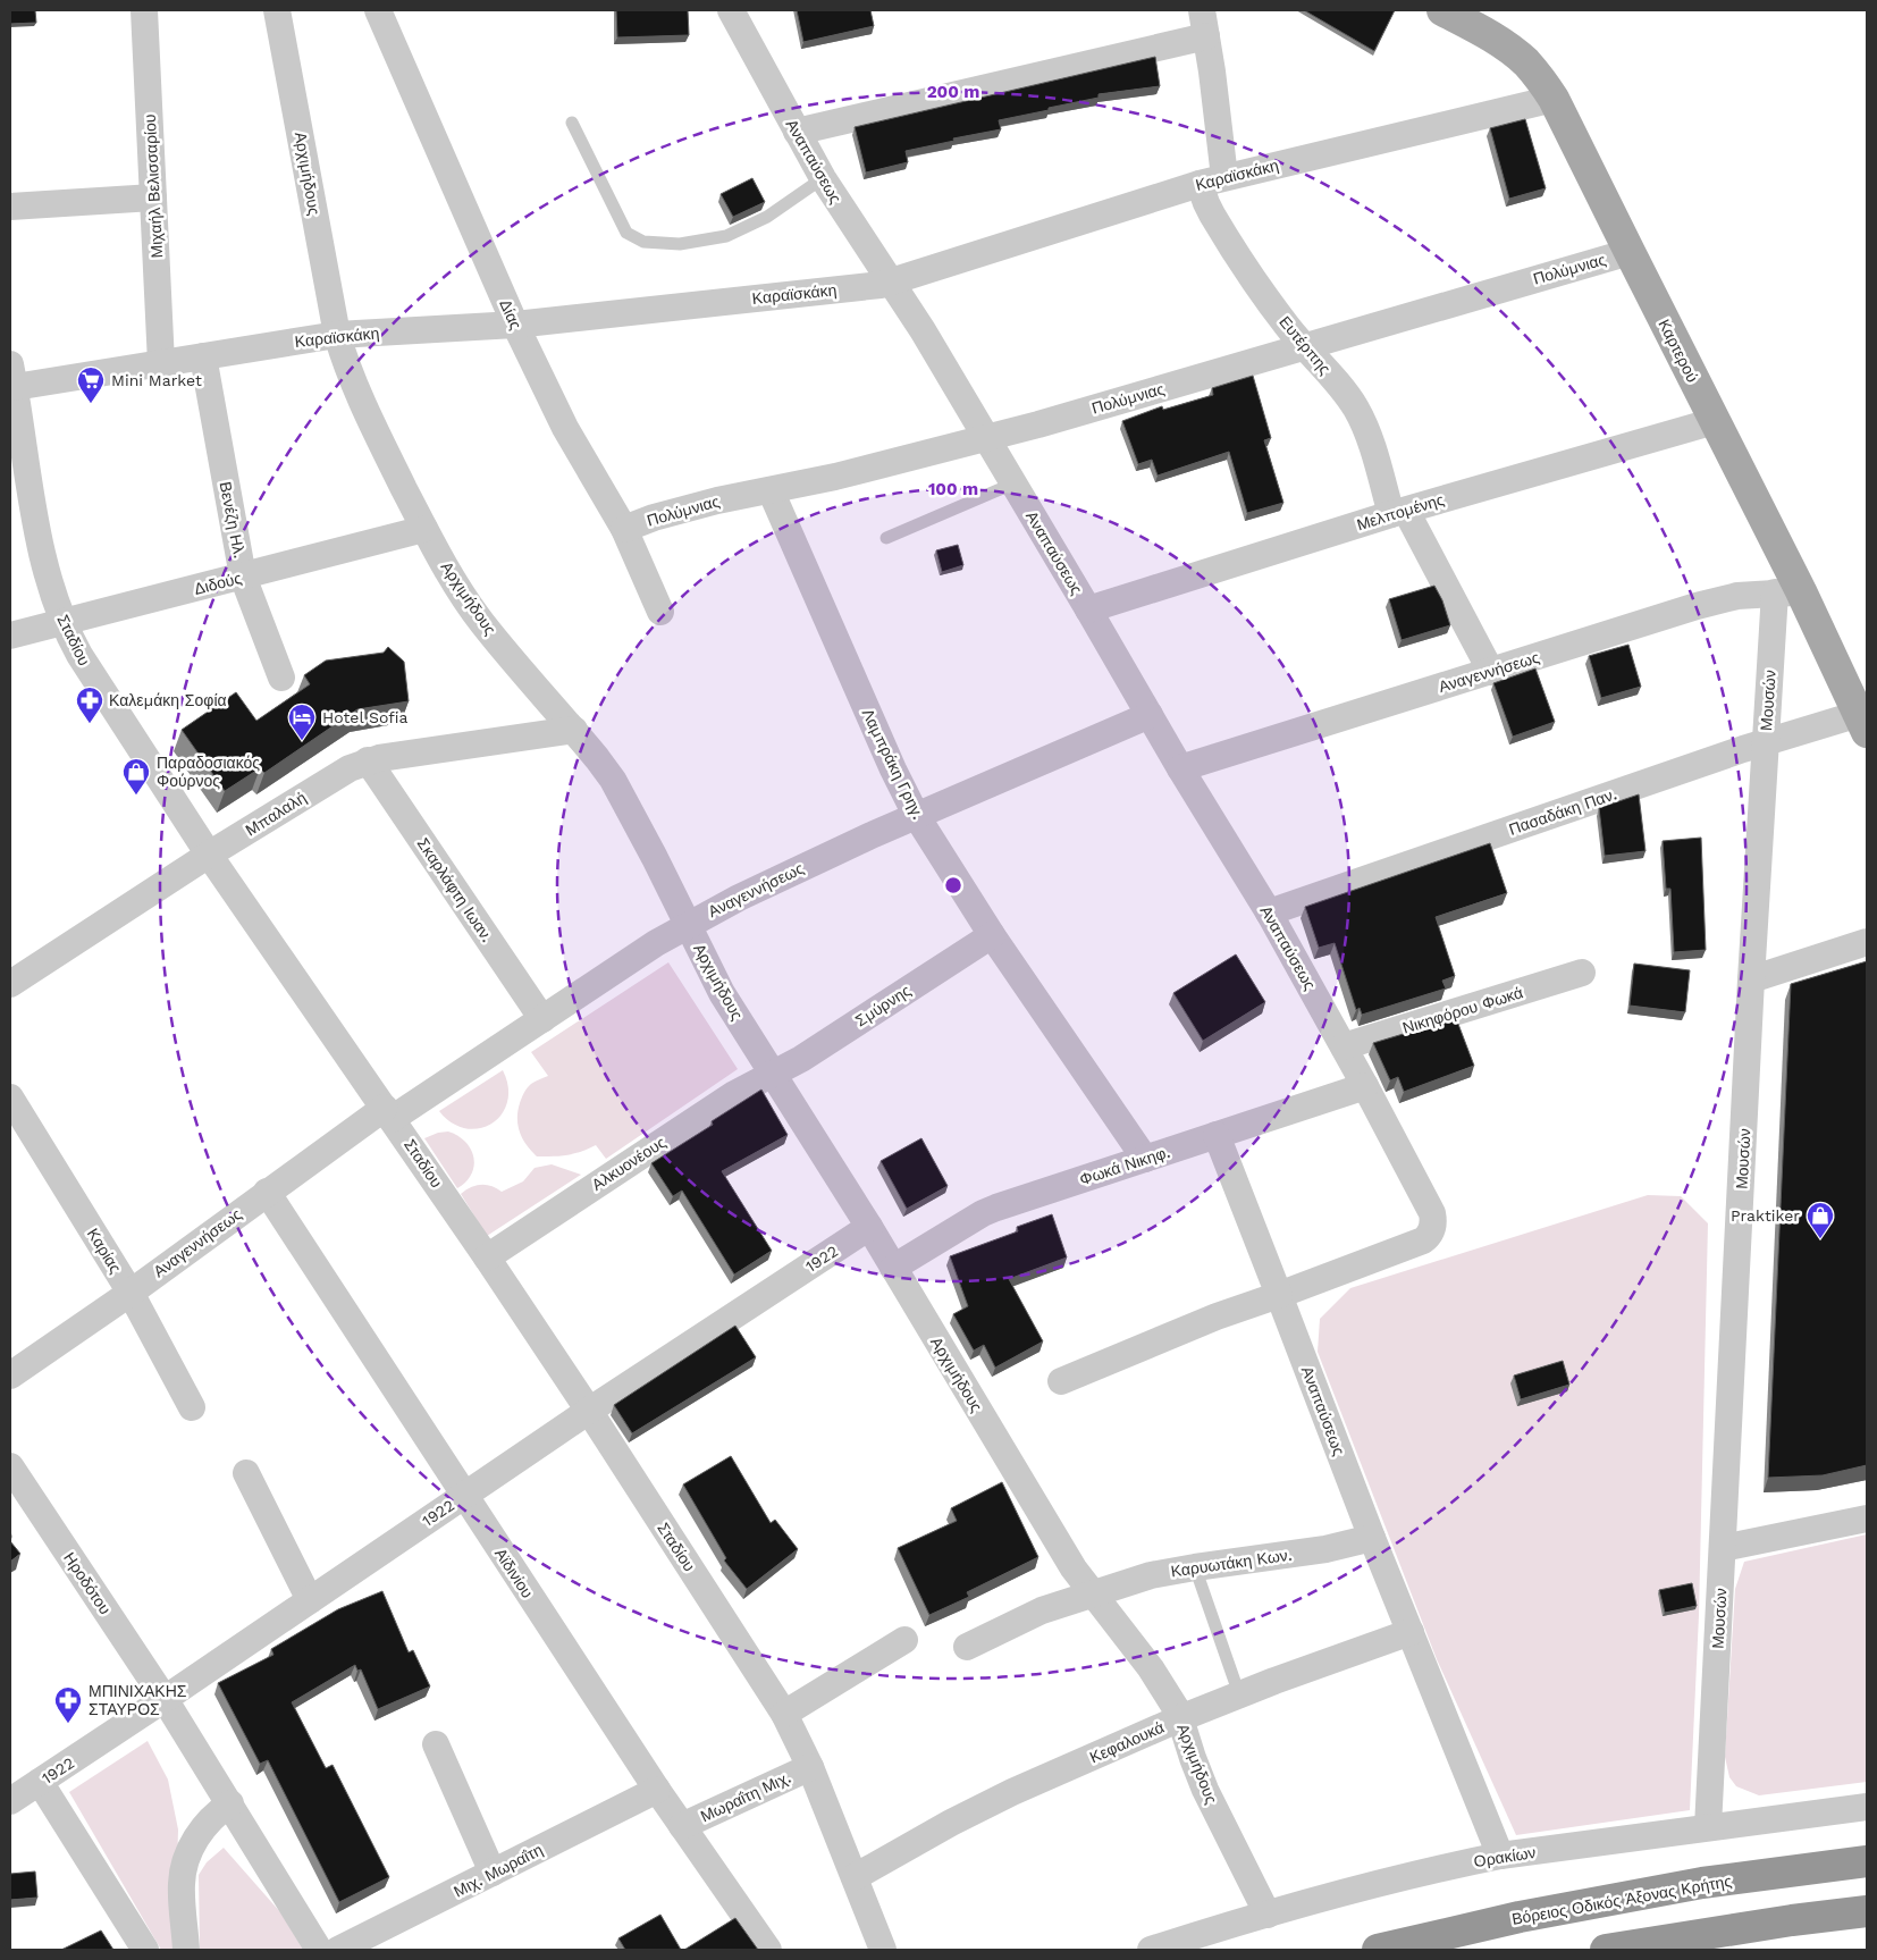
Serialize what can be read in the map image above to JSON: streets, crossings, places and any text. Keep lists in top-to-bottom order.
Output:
{
  "streets": {
    "highway": ["Βόρειος Οδικός Άξονας Κρήτης"],
    "main road": ["Καρτερού"],
    "street": [
      "Αναπαύσεως",
      "Αρχιμήδους",
      "Καραϊσκάκη",
      "Μιχαήλ Βελισσαρίου",
      "Πολύμνιας",
      "Δίας",
      "Ευτέρπης",
      "Μελπομένης",
      "Βενέζη Ηλ.",
      "Διδούς",
      "Σταδίου",
      "Αναγεννήσεως",
      "Μουσών",
      "Λαμπράκη Γρηγ.",
      "Πασαδάκη Παν.",
      "Μπαλαλή",
      "Σκαρλάφτη Ιωαν.",
      "Σμύρνης",
      "Νικηφόρου Φωκά",
      "Αλκυονέους",
      "Φωκά Νικηφ.",
      "Καρίας",
      "1922",
      "Καρυωτάκη Κων.",
      "Αϊδινίου",
      "Ηροδότου",
      "Κεφαλουκά",
      "Μωραΐτη Μιχ.",
      "Ορακίων",
      "Μιχ. Μωραΐτη"
    ]
  },
  "crossings": [
    ["Αναπαύσεως", "Καραϊσκάκη"],
    ["Αναπαύσεως", "Πολύμνιας"],
    ["Αναπαύσεως", "Μελπομένης"],
    ["Αναπαύσεως", "Αναγεννήσεως"],
    ["Αναπαύσεως", "Πασαδάκη Παν."],
    ["Αναπαύσεως", "Νικηφόρου Φωκά"],
    ["Αναπαύσεως", "Φωκά Νικηφ."],
    ["Αναπαύσεως", "Καρυωτάκη Κων."],
    ["Αναπαύσεως", "Κεφαλουκά"],
    ["Αναπαύσεως", "Ορακίων"],
    ["Αρχιμήδους", "Καραϊσκάκη"],
    ["Αρχιμήδους", "Διδούς"],
    ["Αρχιμήδους", "Αναγεννήσεως"],
    ["Αρχιμήδους", "Μπαλαλή"],
    ["Αρχιμήδους", "Σμύρνης"],
    ["Αρχιμήδους", "Αλκυονέους"],
    ["Αρχιμήδους", "Φωκά Νικηφ."],
    ["Αρχιμήδους", "1922"],
    ["Αρχιμήδους", "Καρυωτάκη Κων."],
    ["Αρχιμήδους", "Κεφαλουκά"],
    ["Αρχιμήδους", "Ορακίων"],
    ["Καραϊσκάκη", "Μιχαήλ Βελισσαρίου"],
    ["Καραϊσκάκη", "Δίας"],
    ["Καραϊσκάκη", "Ευτέρπης"],
    ["Καραϊσκάκη", "Καρτερού"],
    ["Καραϊσκάκη", "Βενέζη Ηλ."],
    ["Καραϊσκάκη", "Σταδίου"],
    ["Πολύμνιας", "Δίας"],
    ["Πολύμνιας", "Ευτέρπης"],
    ["Πολύμνιας", "Καρτερού"],
    ["Πολύμνιας", "Λαμπράκη Γρηγ."],
    ["Ευτέρπης", "Μελπομένης"],
    ["Ευτέρπης", "Αναγεννήσεως"],
    ["Καρτερού", "Μελπομένης"],
    ["Καρτερού", "Αναγεννήσεως"],
    ["Καρτερού", "Μουσών"],
    ["Καρτερού", "Πασαδάκη Παν."],
    ["Βενέζη Ηλ.", "Διδούς"],
    ["Διδούς", "Σταδίου"],
    ["Σταδίου", "Αναγεννήσεως"],
    ["Σταδίου", "Μπαλαλή"],
    ["Σταδίου", "Αλκυονέους"],
    ["Σταδίου", "1922"],
    ["Σταδίου", "Κεφαλουκά"],
    ["Σταδίου", "Μωραΐτη Μιχ."],
    ["Αναγεννήσεως", "Μουσών"],
    ["Αναγεννήσεως", "Λαμπράκη Γρηγ."],
    ["Αναγεννήσεως", "Σκαρλάφτη Ιωαν."],
    ["Αναγεννήσεως", "Καρίας"],
    ["Αναγεννήσεως", "Αϊδινίου"],
    ["Μουσών", "Πασαδάκη Παν."],
    ["Μουσών", "Ορακίων"],
    ["Λαμπράκη Γρηγ.", "Σμύρνης"],
    ["Λαμπράκη Γρηγ.", "Φωκά Νικηφ."],
    ["Μπαλαλή", "Σκαρλάφτη Ιωαν."],
    ["Σμύρνης", "Αλκυονέους"],
    ["1922", "Αϊδινίου"],
    ["1922", "Ηροδότου"],
    ["Αϊδινίου", "Μωραΐτη Μιχ."],
    ["Αϊδινίου", "Μιχ. Μωραΐτη"]
  ],
  "places": {
    "supermarket": ["Mini Market"],
    "pharmacy": ["Καλεμάκη Σοφία", "ΜΠΙΝΙΧΑΚΗΣ ΣΤΑΥΡΟΣ"],
    "hotel": ["Hotel Sofia"],
    "shop": ["Παραδοσιακός Φούρνος", "Praktiker"]
  },
  "rings": ["200 m", "100 m"]
}
